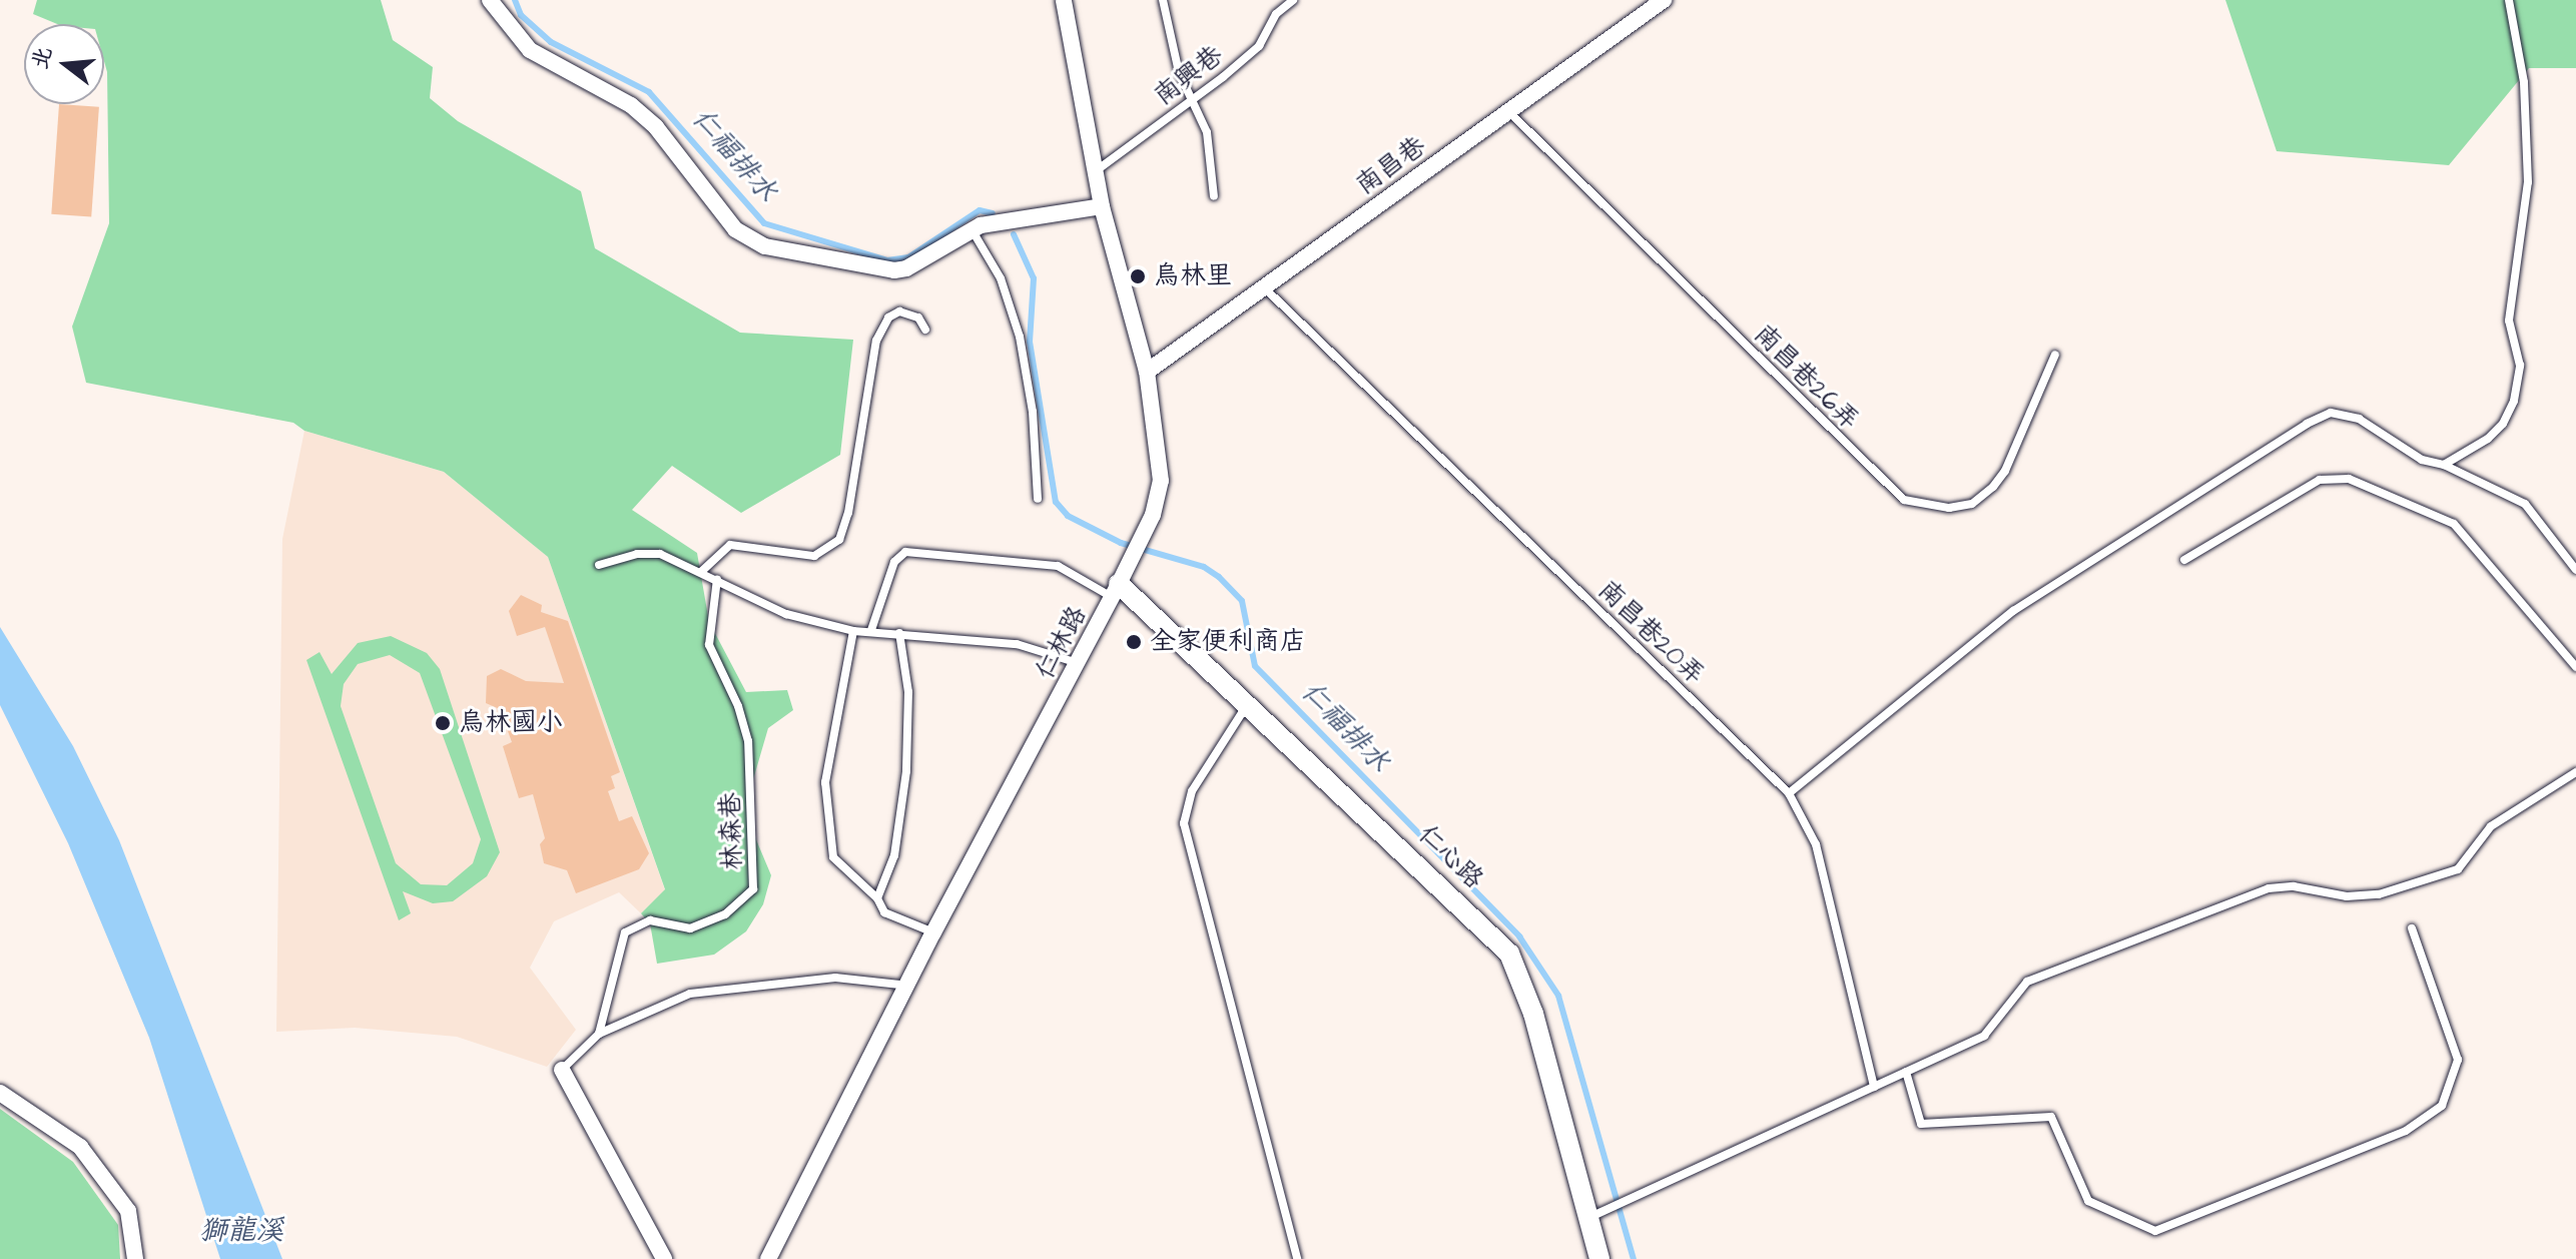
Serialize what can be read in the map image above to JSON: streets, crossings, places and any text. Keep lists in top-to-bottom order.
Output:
{
  "streets": {
    "street": ["南昌巷", "仁林路", "仁心路"],
    "lane": [
      "南興巷",
      "南昌巷26弄",
      "南昌巷20弄",
      "林森巷"
    ]
  },
  "crossings": [
    ["南興巷", "仁林路"],
    ["南昌巷", "南昌巷26弄"],
    ["南昌巷", "南昌巷20弄"],
    ["南昌巷", "仁林路"],
    ["仁林路", "仁心路"]
  ],
  "water": ["仁福排水", "獅龍溪"],
  "places": ["烏林里", "全家便利商店", "烏林國小"],
  "north": "left"
}
